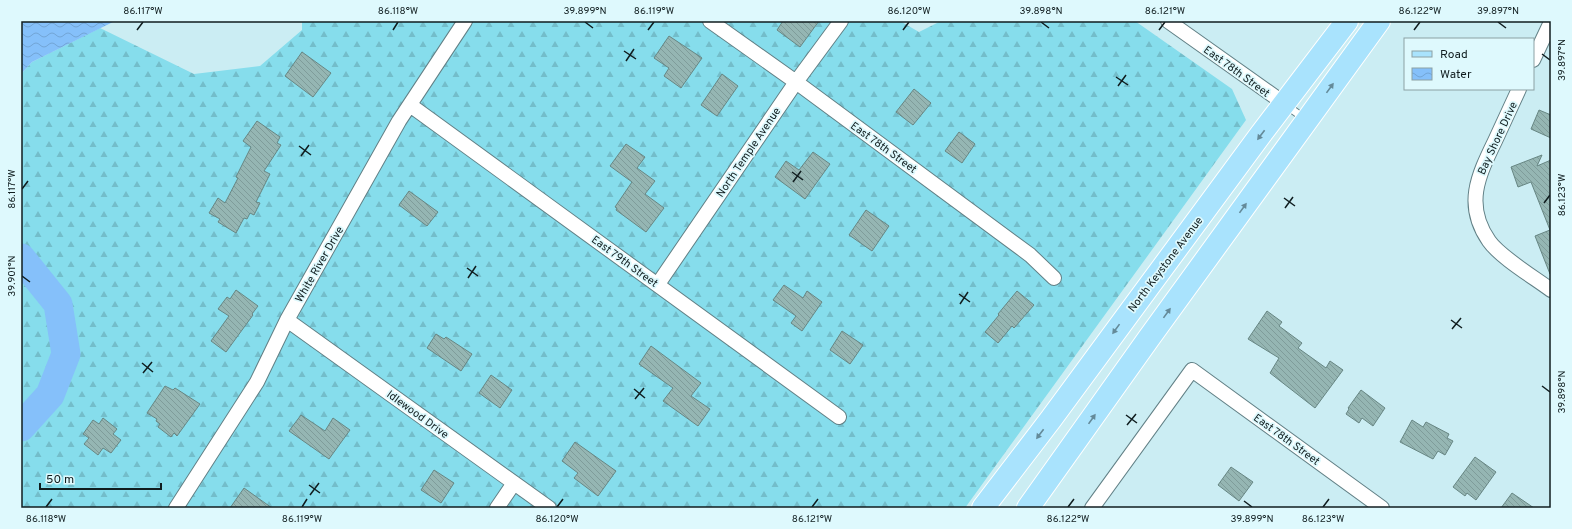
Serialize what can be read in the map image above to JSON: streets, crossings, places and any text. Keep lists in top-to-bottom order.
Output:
{
  "streets": {
    "main road": ["North Keystone Avenue"],
    "street": [
      "East 78th Street",
      "Bay Shore Drive",
      "North Temple Avenue",
      "East 79th Street",
      "White River Drive",
      "Idlewood Drive"
    ]
  },
  "crossings": [
    ["East 78th Street", "North Temple Avenue"],
    ["East 78th Street", "North Keystone Avenue"],
    ["North Temple Avenue", "East 79th Street"],
    ["East 79th Street", "White River Drive"],
    ["White River Drive", "Idlewood Drive"]
  ],
  "legend": ["Road", "Water"],
  "scale_bar": "50 m",
  "coordinates": [
    "86.117°W",
    "86.118°W",
    "39.899°N",
    "86.119°W",
    "86.120°W",
    "39.898°N",
    "86.121°W",
    "86.122°W",
    "39.897°N",
    "86.123°W",
    "39.901°N"
  ]
}
